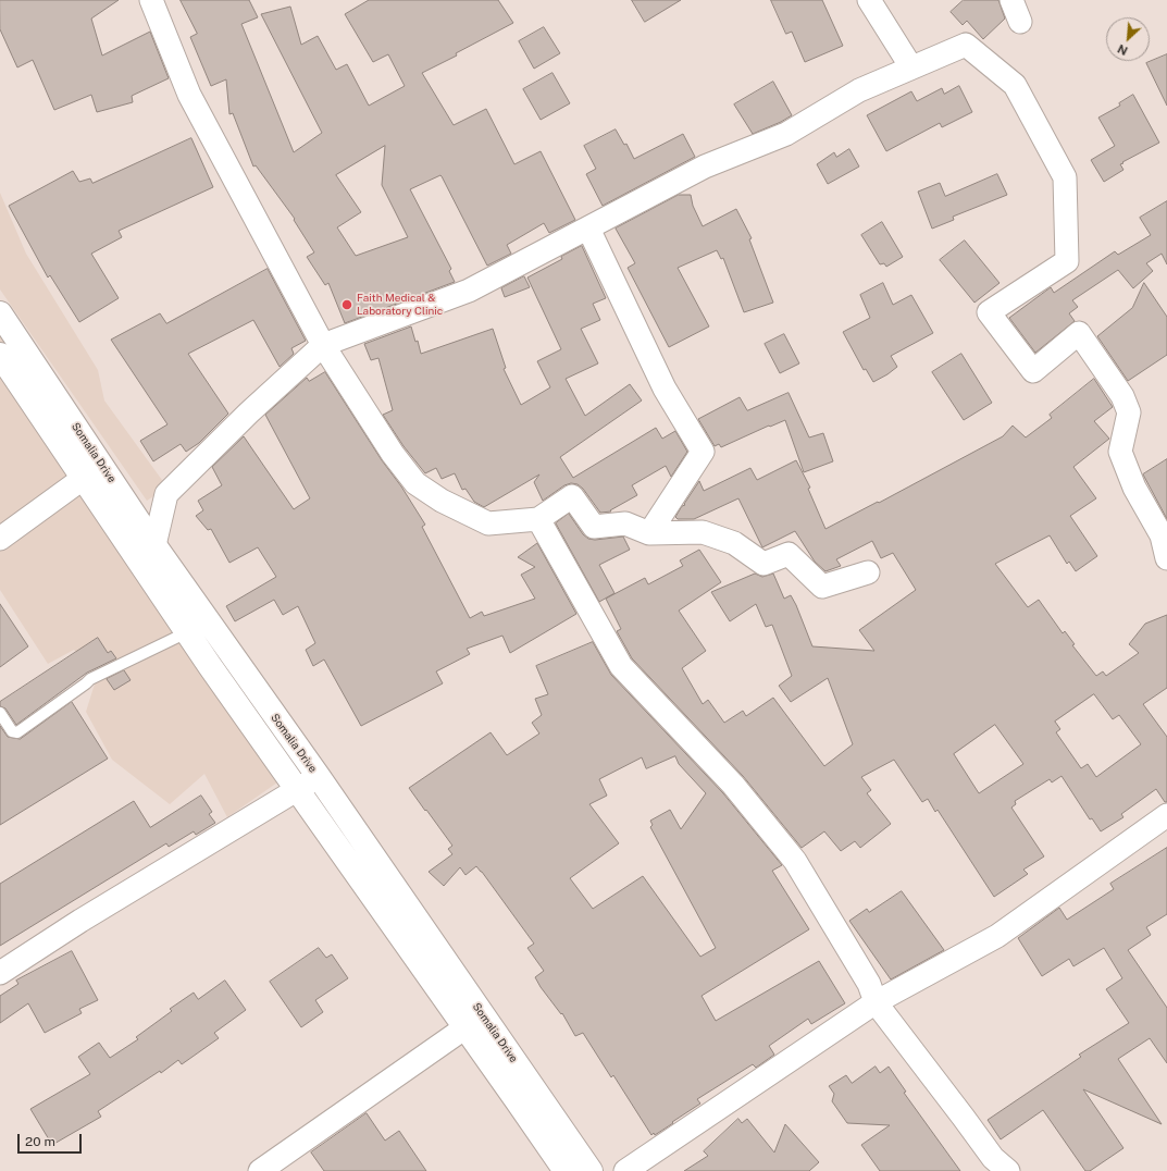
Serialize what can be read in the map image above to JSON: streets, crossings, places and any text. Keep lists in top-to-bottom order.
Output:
{
  "streets": {
    "main road": ["Somalia Drive"]
  },
  "places": ["Faith Medical & Laboratory Clinic"],
  "scale_bar": "20 m",
  "north": "bottom left"
}
